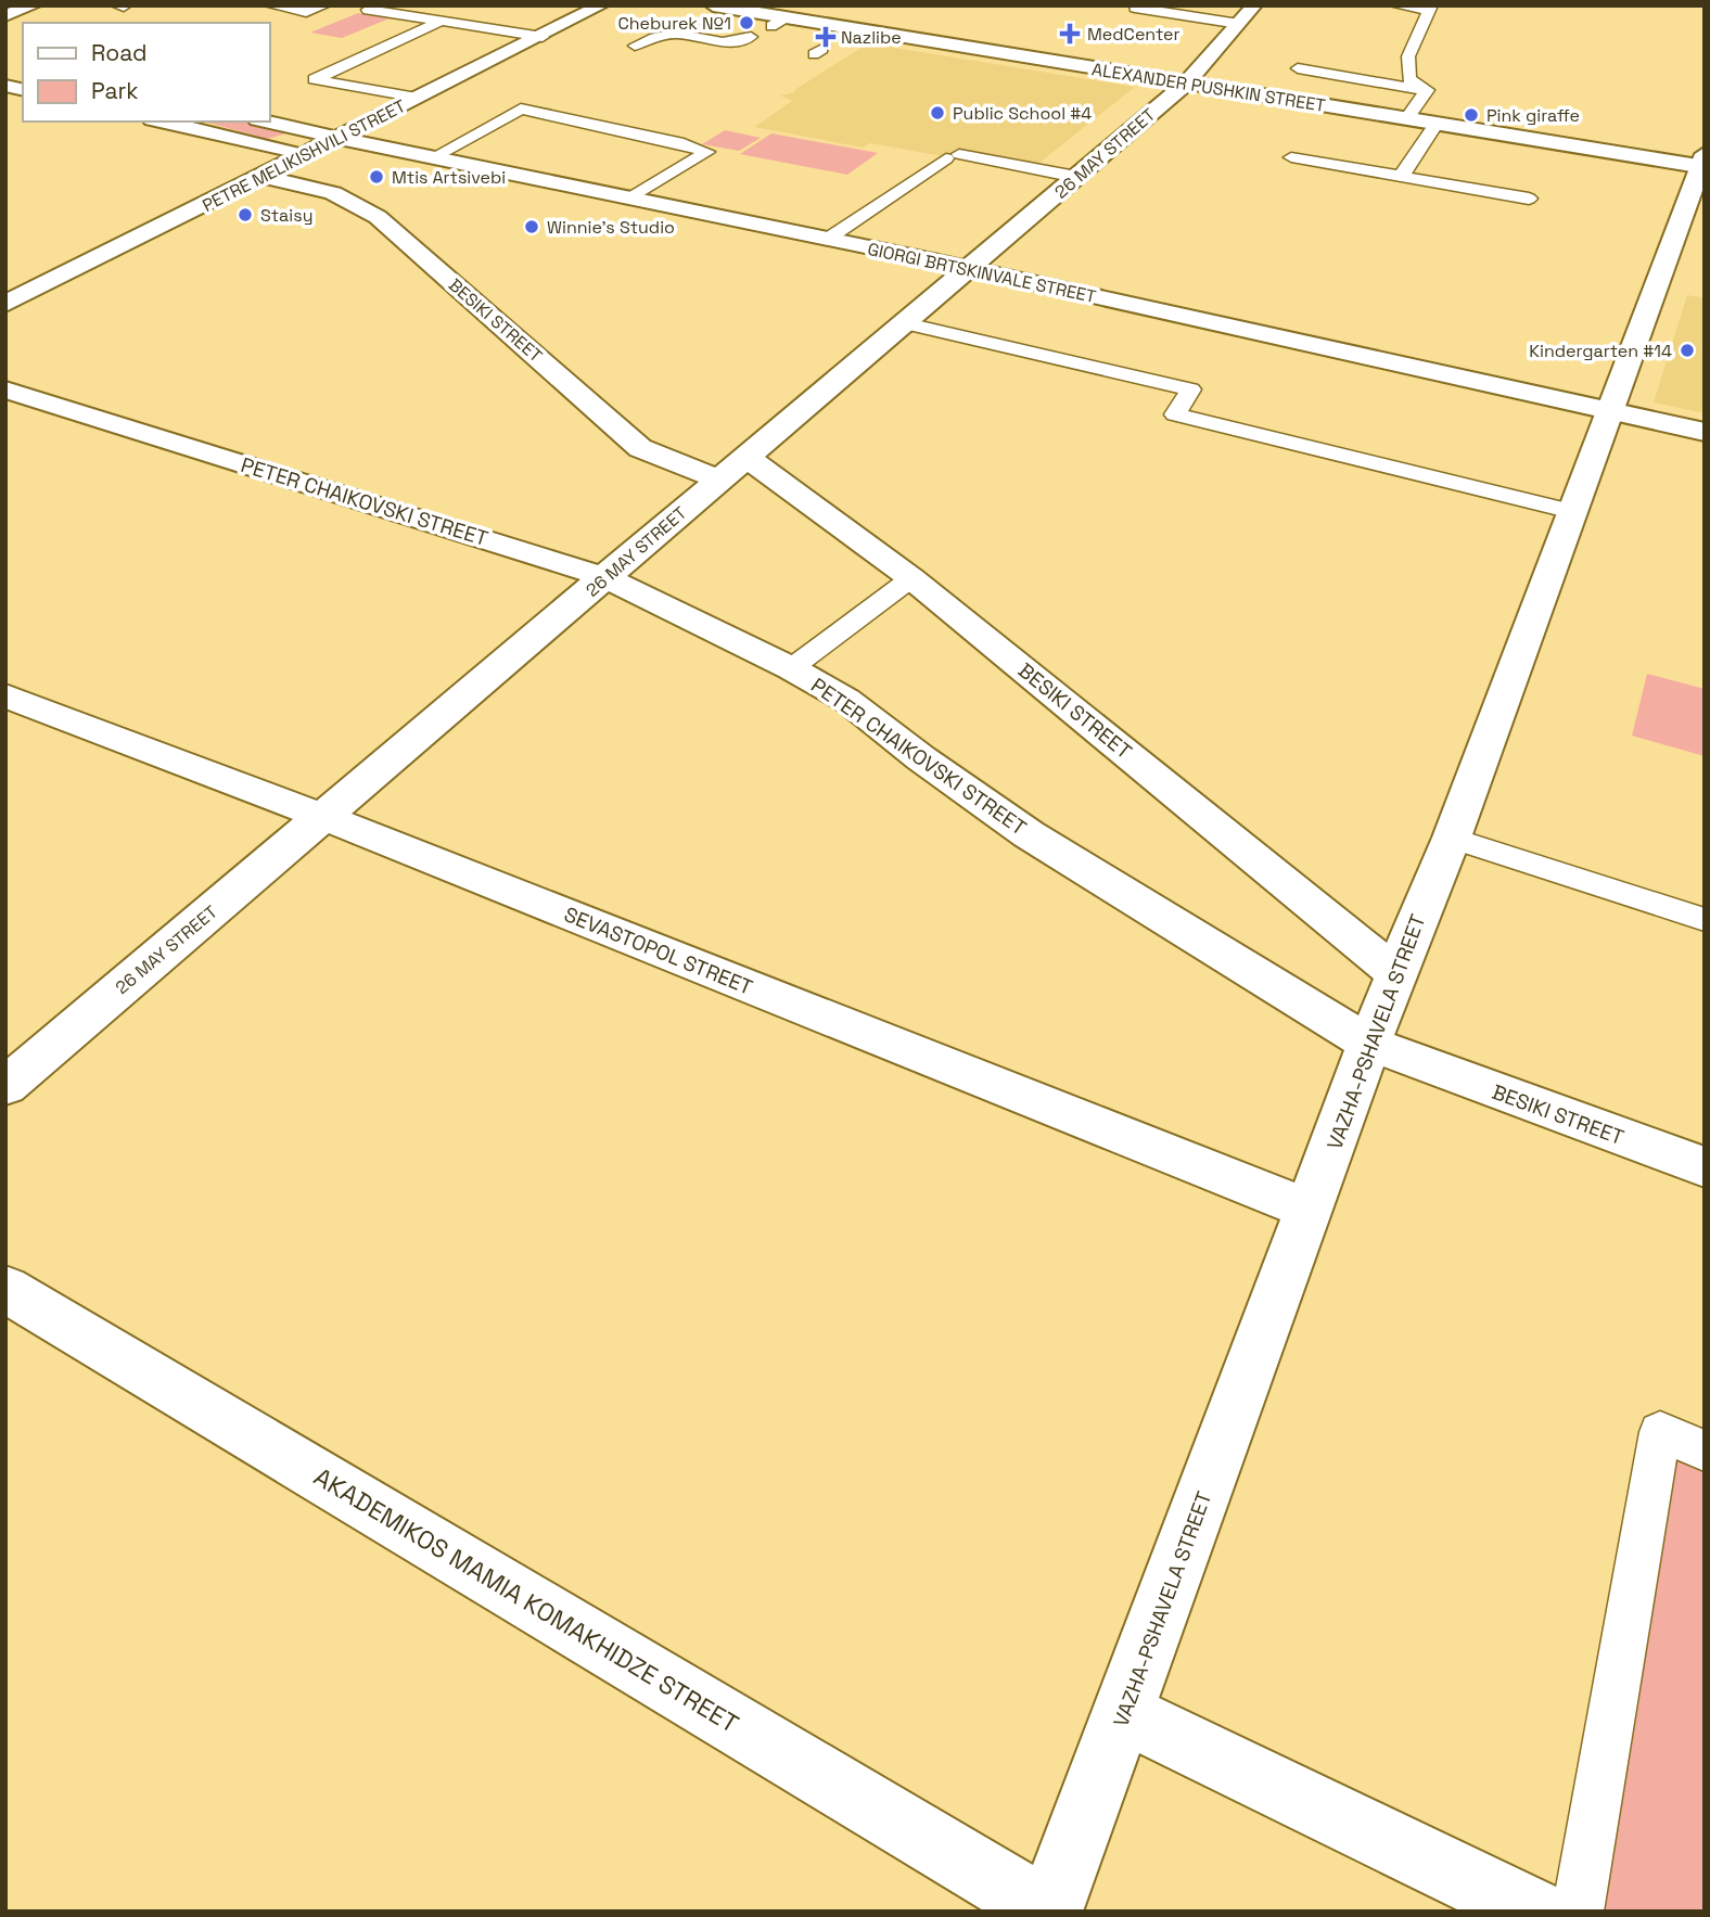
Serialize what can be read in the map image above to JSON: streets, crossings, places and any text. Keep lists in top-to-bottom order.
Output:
{
  "streets": {
    "street": [
      "ALEXANDER PUSHKIN STREET",
      "26 MAY STREET",
      "PETRE MELIKISHVILI STREET",
      "GIORGI BRTSKINVALE STREET",
      "BESIKI STREET",
      "PETER CHAIKOVSKI STREET",
      "SEVASTOPOL STREET",
      "VAZHA-PSHAVELA STREET",
      "AKADEMIKOS MAMIA KOMAKHIDZE STREET"
    ]
  },
  "crossings": [
    ["ALEXANDER PUSHKIN STREET", "26 MAY STREET"],
    ["ALEXANDER PUSHKIN STREET", "VAZHA-PSHAVELA STREET"],
    ["26 MAY STREET", "GIORGI BRTSKINVALE STREET"],
    ["26 MAY STREET", "BESIKI STREET"],
    ["26 MAY STREET", "PETER CHAIKOVSKI STREET"],
    ["26 MAY STREET", "SEVASTOPOL STREET"],
    ["PETRE MELIKISHVILI STREET", "GIORGI BRTSKINVALE STREET"],
    ["PETRE MELIKISHVILI STREET", "BESIKI STREET"],
    ["GIORGI BRTSKINVALE STREET", "VAZHA-PSHAVELA STREET"],
    ["BESIKI STREET", "PETER CHAIKOVSKI STREET"],
    ["BESIKI STREET", "VAZHA-PSHAVELA STREET"],
    ["PETER CHAIKOVSKI STREET", "VAZHA-PSHAVELA STREET"],
    ["SEVASTOPOL STREET", "VAZHA-PSHAVELA STREET"],
    ["VAZHA-PSHAVELA STREET", "AKADEMIKOS MAMIA KOMAKHIDZE STREET"]
  ],
  "places": {
    "other": [
      "Cheburek №1",
      "Public School #4",
      "Pink giraffe",
      "Mtis Artsivebi",
      "Staisy",
      "Winnie's Studio",
      "Kindergarten #14"
    ],
    "health": ["MedCenter", "Nazlibe"]
  },
  "legend": ["Road", "Park"]
}
